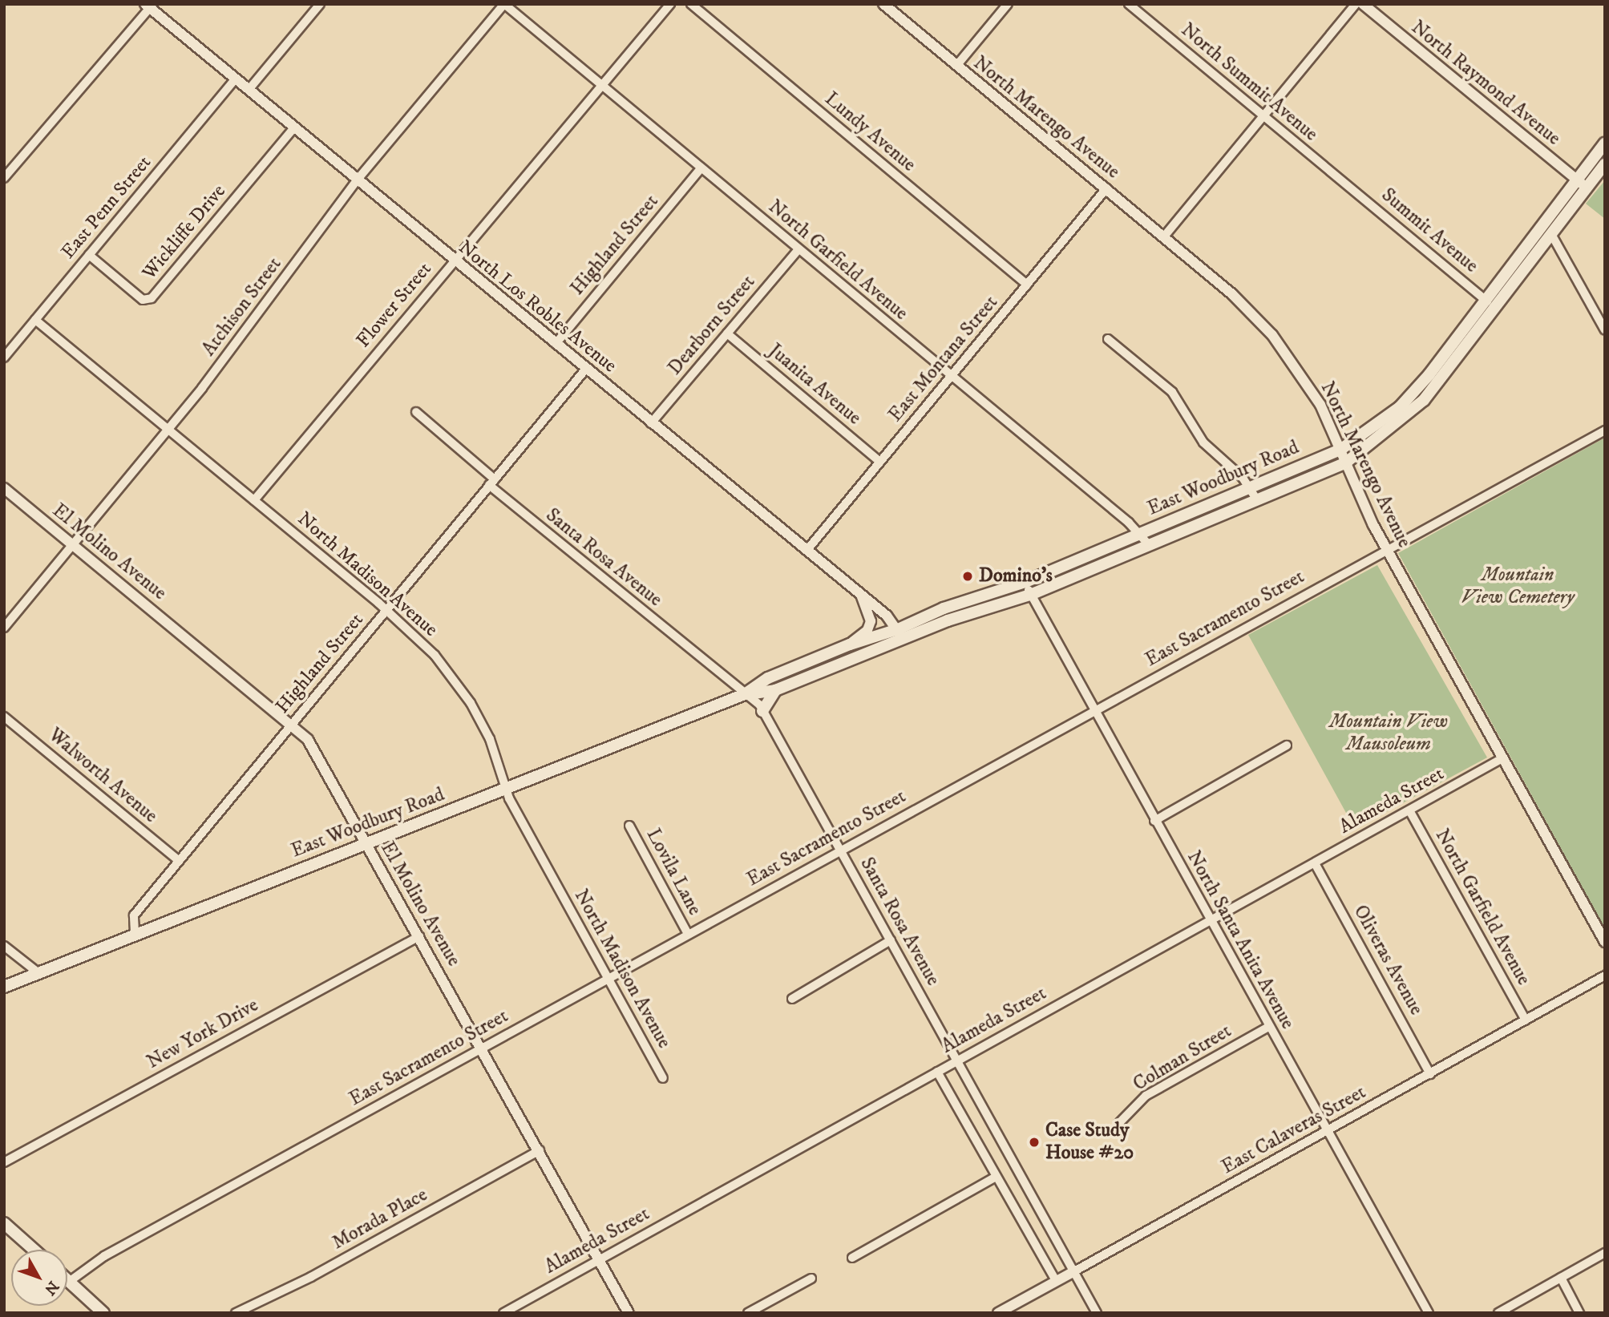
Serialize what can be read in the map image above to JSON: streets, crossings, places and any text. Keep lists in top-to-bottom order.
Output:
{
  "streets": {
    "main road": ["East Woodbury Road"],
    "street": [
      "North Summit Avenue",
      "North Raymond Avenue",
      "North Marengo Avenue",
      "Lundy Avenue",
      "East Penn Street",
      "Summit Avenue",
      "Wickliffe Drive",
      "Highland Street",
      "North Garfield Avenue",
      "Flower Street",
      "Atchison Street",
      "North Los Robles Avenue",
      "Dearborn Street",
      "East Montana Street",
      "Juanita Avenue",
      "El Molino Avenue",
      "Santa Rosa Avenue",
      "North Madison Avenue",
      "East Sacramento Street",
      "Walworth Avenue",
      "Alameda Street",
      "Lovila Lane",
      "North Santa Anita Avenue",
      "Oliveras Avenue",
      "New York Drive",
      "Colman Street",
      "East Calaveras Street",
      "Morada Place"
    ]
  },
  "crossings": [
    ["North Summit Avenue", "Summit Avenue"],
    ["North Raymond Avenue", "East Woodbury Road"],
    ["North Marengo Avenue", "East Montana Street"],
    ["North Marengo Avenue", "East Woodbury Road"],
    ["North Marengo Avenue", "East Sacramento Street"],
    ["North Marengo Avenue", "Alameda Street"],
    ["Lundy Avenue", "East Montana Street"],
    ["East Penn Street", "Wickliffe Drive"],
    ["East Penn Street", "North Los Robles Avenue"],
    ["East Penn Street", "North Madison Avenue"],
    ["Summit Avenue", "East Woodbury Road"],
    ["Wickliffe Drive", "North Los Robles Avenue"],
    ["Highland Street", "North Garfield Avenue"],
    ["Highland Street", "North Los Robles Avenue"],
    ["Highland Street", "East Woodbury Road"],
    ["Highland Street", "El Molino Avenue"],
    ["Highland Street", "Santa Rosa Avenue"],
    ["Highland Street", "North Madison Avenue"],
    ["Highland Street", "Walworth Avenue"],
    ["North Garfield Avenue", "Flower Street"],
    ["North Garfield Avenue", "Atchison Street"],
    ["North Garfield Avenue", "Dearborn Street"],
    ["North Garfield Avenue", "East Montana Street"],
    ["North Garfield Avenue", "East Woodbury Road"],
    ["North Garfield Avenue", "Alameda Street"],
    ["North Garfield Avenue", "East Calaveras Street"],
    ["Flower Street", "North Los Robles Avenue"],
    ["Flower Street", "North Madison Avenue"],
    ["Atchison Street", "North Los Robles Avenue"],
    ["Atchison Street", "El Molino Avenue"],
    ["Atchison Street", "North Madison Avenue"],
    ["North Los Robles Avenue", "Dearborn Street"],
    ["North Los Robles Avenue", "East Montana Street"],
    ["North Los Robles Avenue", "East Woodbury Road"],
    ["Dearborn Street", "Juanita Avenue"],
    ["East Montana Street", "Juanita Avenue"],
    ["East Woodbury Road", "El Molino Avenue"],
    ["East Woodbury Road", "Santa Rosa Avenue"],
    ["East Woodbury Road", "North Madison Avenue"],
    ["East Woodbury Road", "North Santa Anita Avenue"],
    ["El Molino Avenue", "East Sacramento Street"],
    ["El Molino Avenue", "Alameda Street"],
    ["El Molino Avenue", "New York Drive"],
    ["El Molino Avenue", "Morada Place"],
    ["Santa Rosa Avenue", "East Sacramento Street"],
    ["Santa Rosa Avenue", "Alameda Street"],
    ["Santa Rosa Avenue", "East Calaveras Street"],
    ["North Madison Avenue", "East Sacramento Street"],
    ["East Sacramento Street", "Lovila Lane"],
    ["East Sacramento Street", "North Santa Anita Avenue"],
    ["Alameda Street", "North Santa Anita Avenue"],
    ["Alameda Street", "Oliveras Avenue"],
    ["North Santa Anita Avenue", "Colman Street"],
    ["North Santa Anita Avenue", "East Calaveras Street"],
    ["Oliveras Avenue", "East Calaveras Street"]
  ],
  "parks": ["Mountain View Cemetery", "Mountain View Mausoleum"],
  "places": ["Domino's", "Case Study House #20"],
  "north": "bottom right"
}
